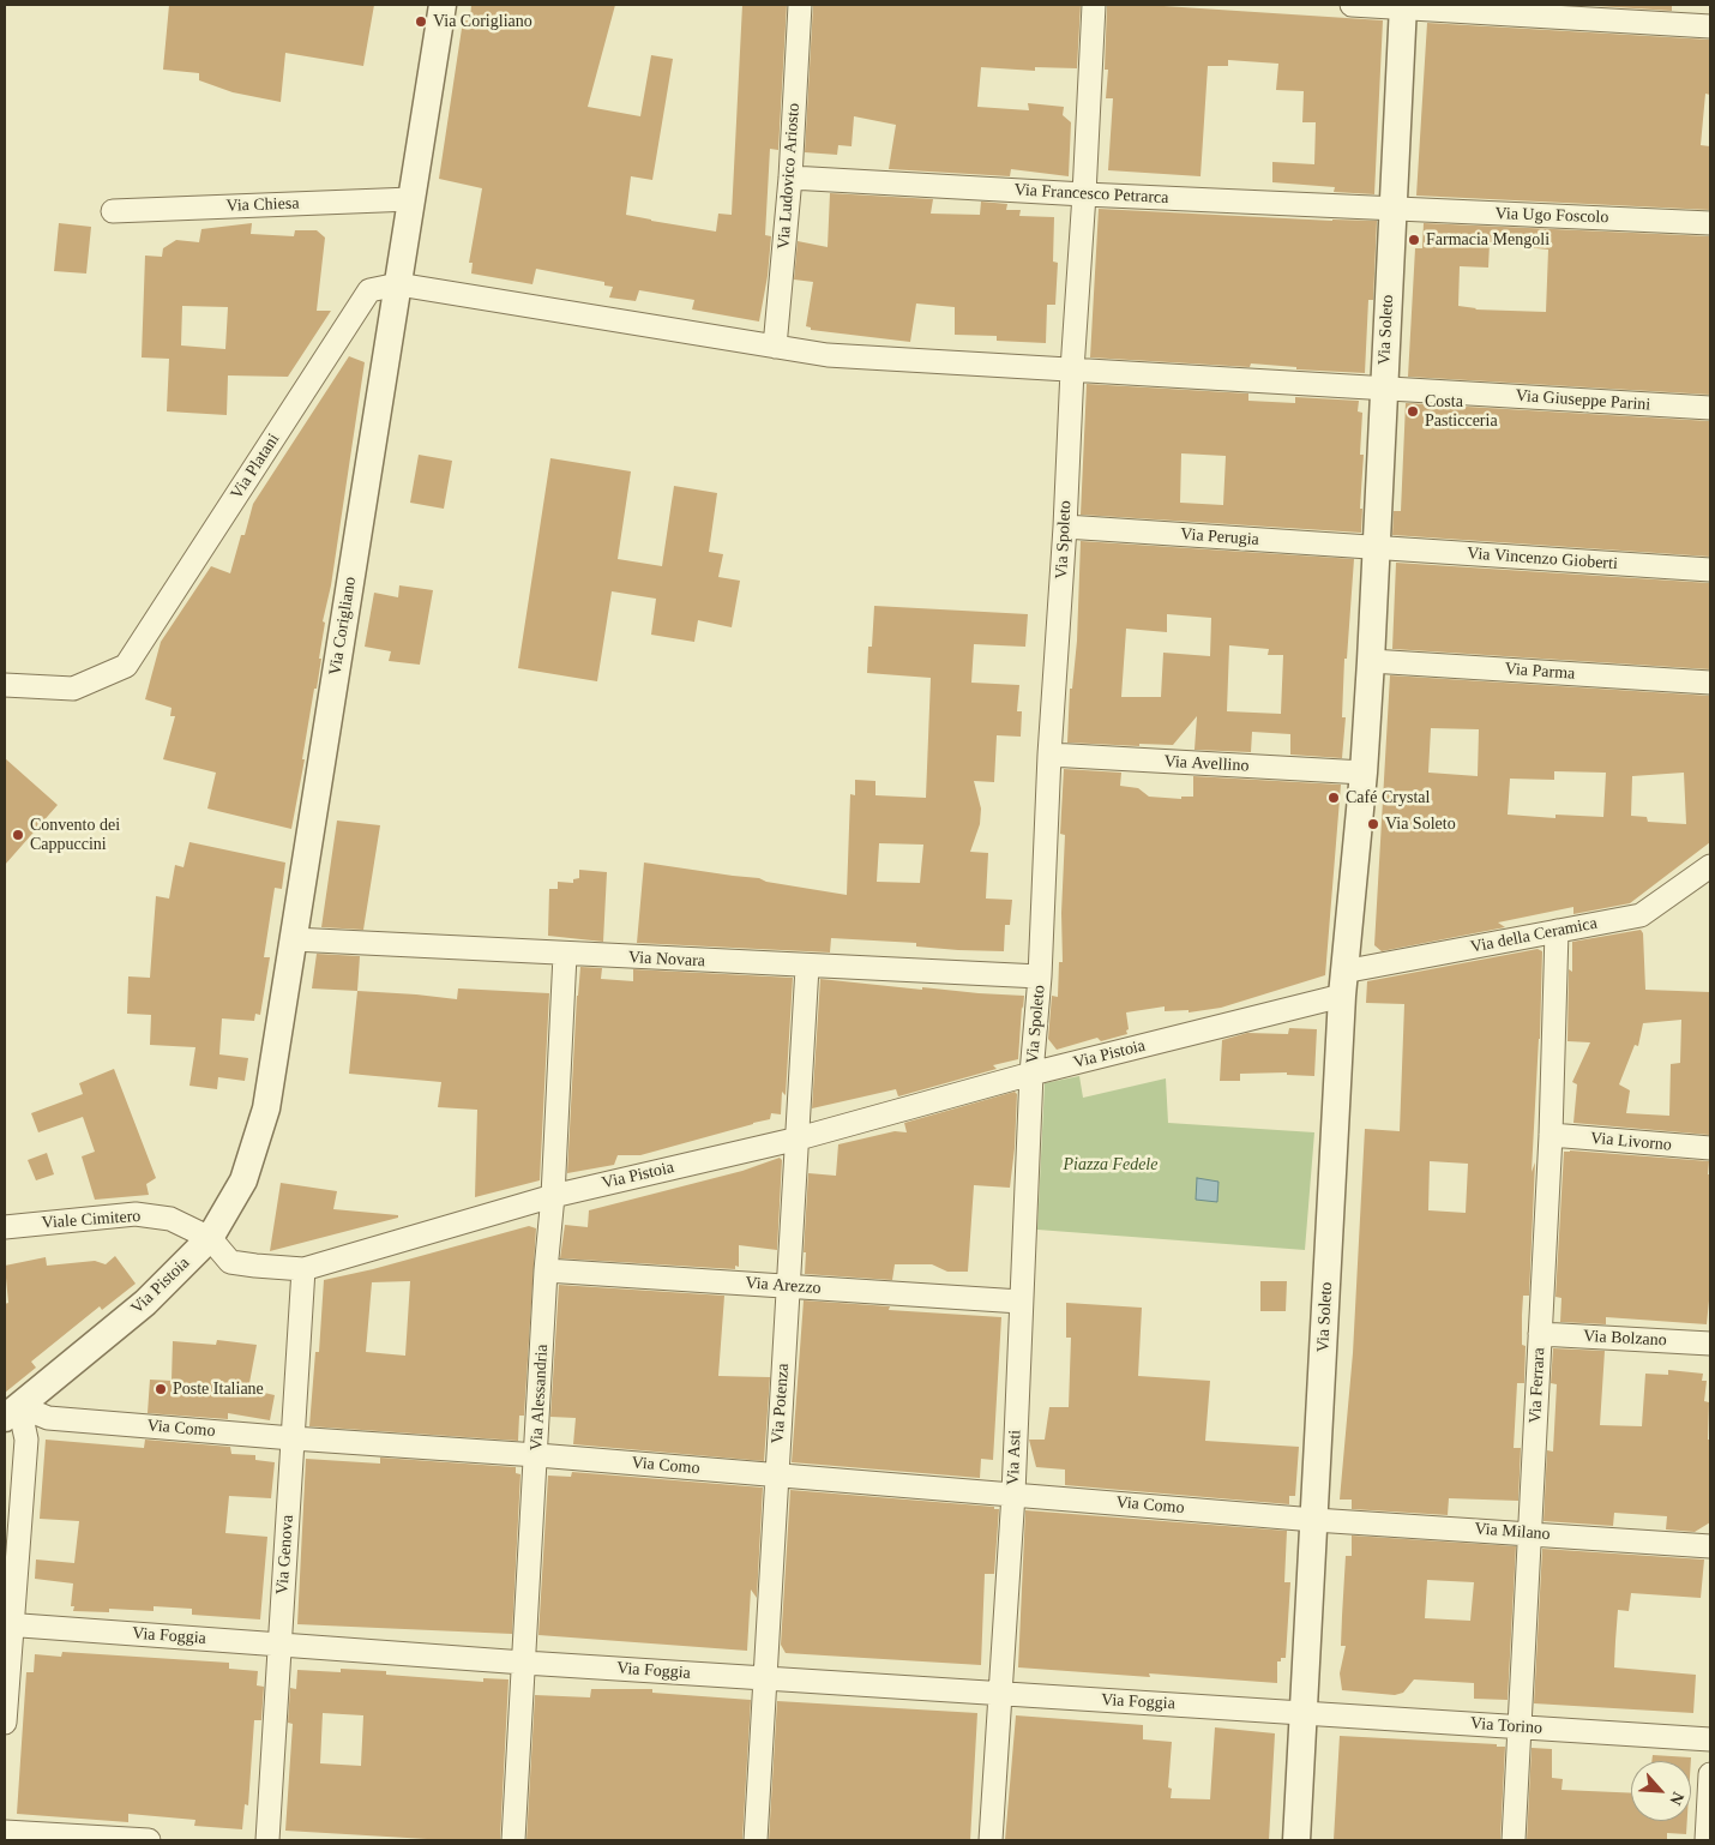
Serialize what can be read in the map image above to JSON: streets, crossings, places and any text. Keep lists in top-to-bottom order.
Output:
{
  "streets": {
    "street": [
      "Via Ludovico Ariosto",
      "Via Francesco Petrarca",
      "Via Chiesa",
      "Via Ugo Foscolo",
      "Via Soleto",
      "Via Giuseppe Parini",
      "Via Platani",
      "Via Perugia",
      "Via Spoleto",
      "Via Vincenzo Gioberti",
      "Via Corigliano",
      "Via Parma",
      "Via Avellino",
      "Via della Ceramica",
      "Via Novara",
      "Via Pistoia",
      "Via Livorno",
      "Viale Cimitero",
      "Via Arezzo",
      "Via Bolzano",
      "Via Ferrara",
      "Via Alessandria",
      "Via Potenza",
      "Via Como",
      "Via Asti",
      "Via Milano",
      "Via Genova",
      "Via Foggia",
      "Via Torino"
    ]
  },
  "crossings": [
    ["Via Ludovico Ariosto", "Via Francesco Petrarca"],
    ["Via Ludovico Ariosto", "Via Giuseppe Parini"],
    ["Via Francesco Petrarca", "Via Ugo Foscolo"],
    ["Via Francesco Petrarca", "Via Soleto"],
    ["Via Francesco Petrarca", "Via Spoleto"],
    ["Via Chiesa", "Via Corigliano"],
    ["Via Ugo Foscolo", "Via Soleto"],
    ["Via Soleto", "Via Giuseppe Parini"],
    ["Via Soleto", "Via Perugia"],
    ["Via Soleto", "Via Vincenzo Gioberti"],
    ["Via Soleto", "Via Parma"],
    ["Via Soleto", "Via Avellino"],
    ["Via Soleto", "Via della Ceramica"],
    ["Via Soleto", "Via Pistoia"],
    ["Via Soleto", "Via Como"],
    ["Via Soleto", "Via Milano"],
    ["Via Soleto", "Via Foggia"],
    ["Via Soleto", "Via Torino"],
    ["Via Giuseppe Parini", "Via Platani"],
    ["Via Giuseppe Parini", "Via Spoleto"],
    ["Via Giuseppe Parini", "Via Corigliano"],
    ["Via Platani", "Via Corigliano"],
    ["Via Perugia", "Via Spoleto"],
    ["Via Perugia", "Via Vincenzo Gioberti"],
    ["Via Spoleto", "Via Avellino"],
    ["Via Spoleto", "Via Novara"],
    ["Via Spoleto", "Via Pistoia"],
    ["Via Spoleto", "Via Asti"],
    ["Via Corigliano", "Via Novara"],
    ["Via Corigliano", "Via Pistoia"],
    ["Via Corigliano", "Viale Cimitero"],
    ["Via della Ceramica", "Via Pistoia"],
    ["Via della Ceramica", "Via Ferrara"],
    ["Via Novara", "Via Alessandria"],
    ["Via Novara", "Via Potenza"],
    ["Via Pistoia", "Viale Cimitero"],
    ["Via Pistoia", "Via Alessandria"],
    ["Via Pistoia", "Via Potenza"],
    ["Via Pistoia", "Via Como"],
    ["Via Pistoia", "Via Asti"],
    ["Via Pistoia", "Via Genova"],
    ["Via Livorno", "Via Ferrara"],
    ["Via Arezzo", "Via Alessandria"],
    ["Via Arezzo", "Via Potenza"],
    ["Via Arezzo", "Via Asti"],
    ["Via Bolzano", "Via Ferrara"],
    ["Via Ferrara", "Via Milano"],
    ["Via Ferrara", "Via Torino"],
    ["Via Alessandria", "Via Como"],
    ["Via Alessandria", "Via Foggia"],
    ["Via Potenza", "Via Como"],
    ["Via Potenza", "Via Foggia"],
    ["Via Como", "Via Asti"],
    ["Via Como", "Via Milano"],
    ["Via Como", "Via Genova"],
    ["Via Asti", "Via Foggia"],
    ["Via Genova", "Via Foggia"],
    ["Via Foggia", "Via Torino"]
  ],
  "parks": ["Piazza Fedele"],
  "places": [
    "Via Corigliano",
    "Farmacia Mengoli",
    "Costa Pasticceria",
    "Café Crystal",
    "Via Soleto",
    "Convento dei Cappuccini",
    "Poste Italiane"
  ],
  "north": "bottom right"
}
